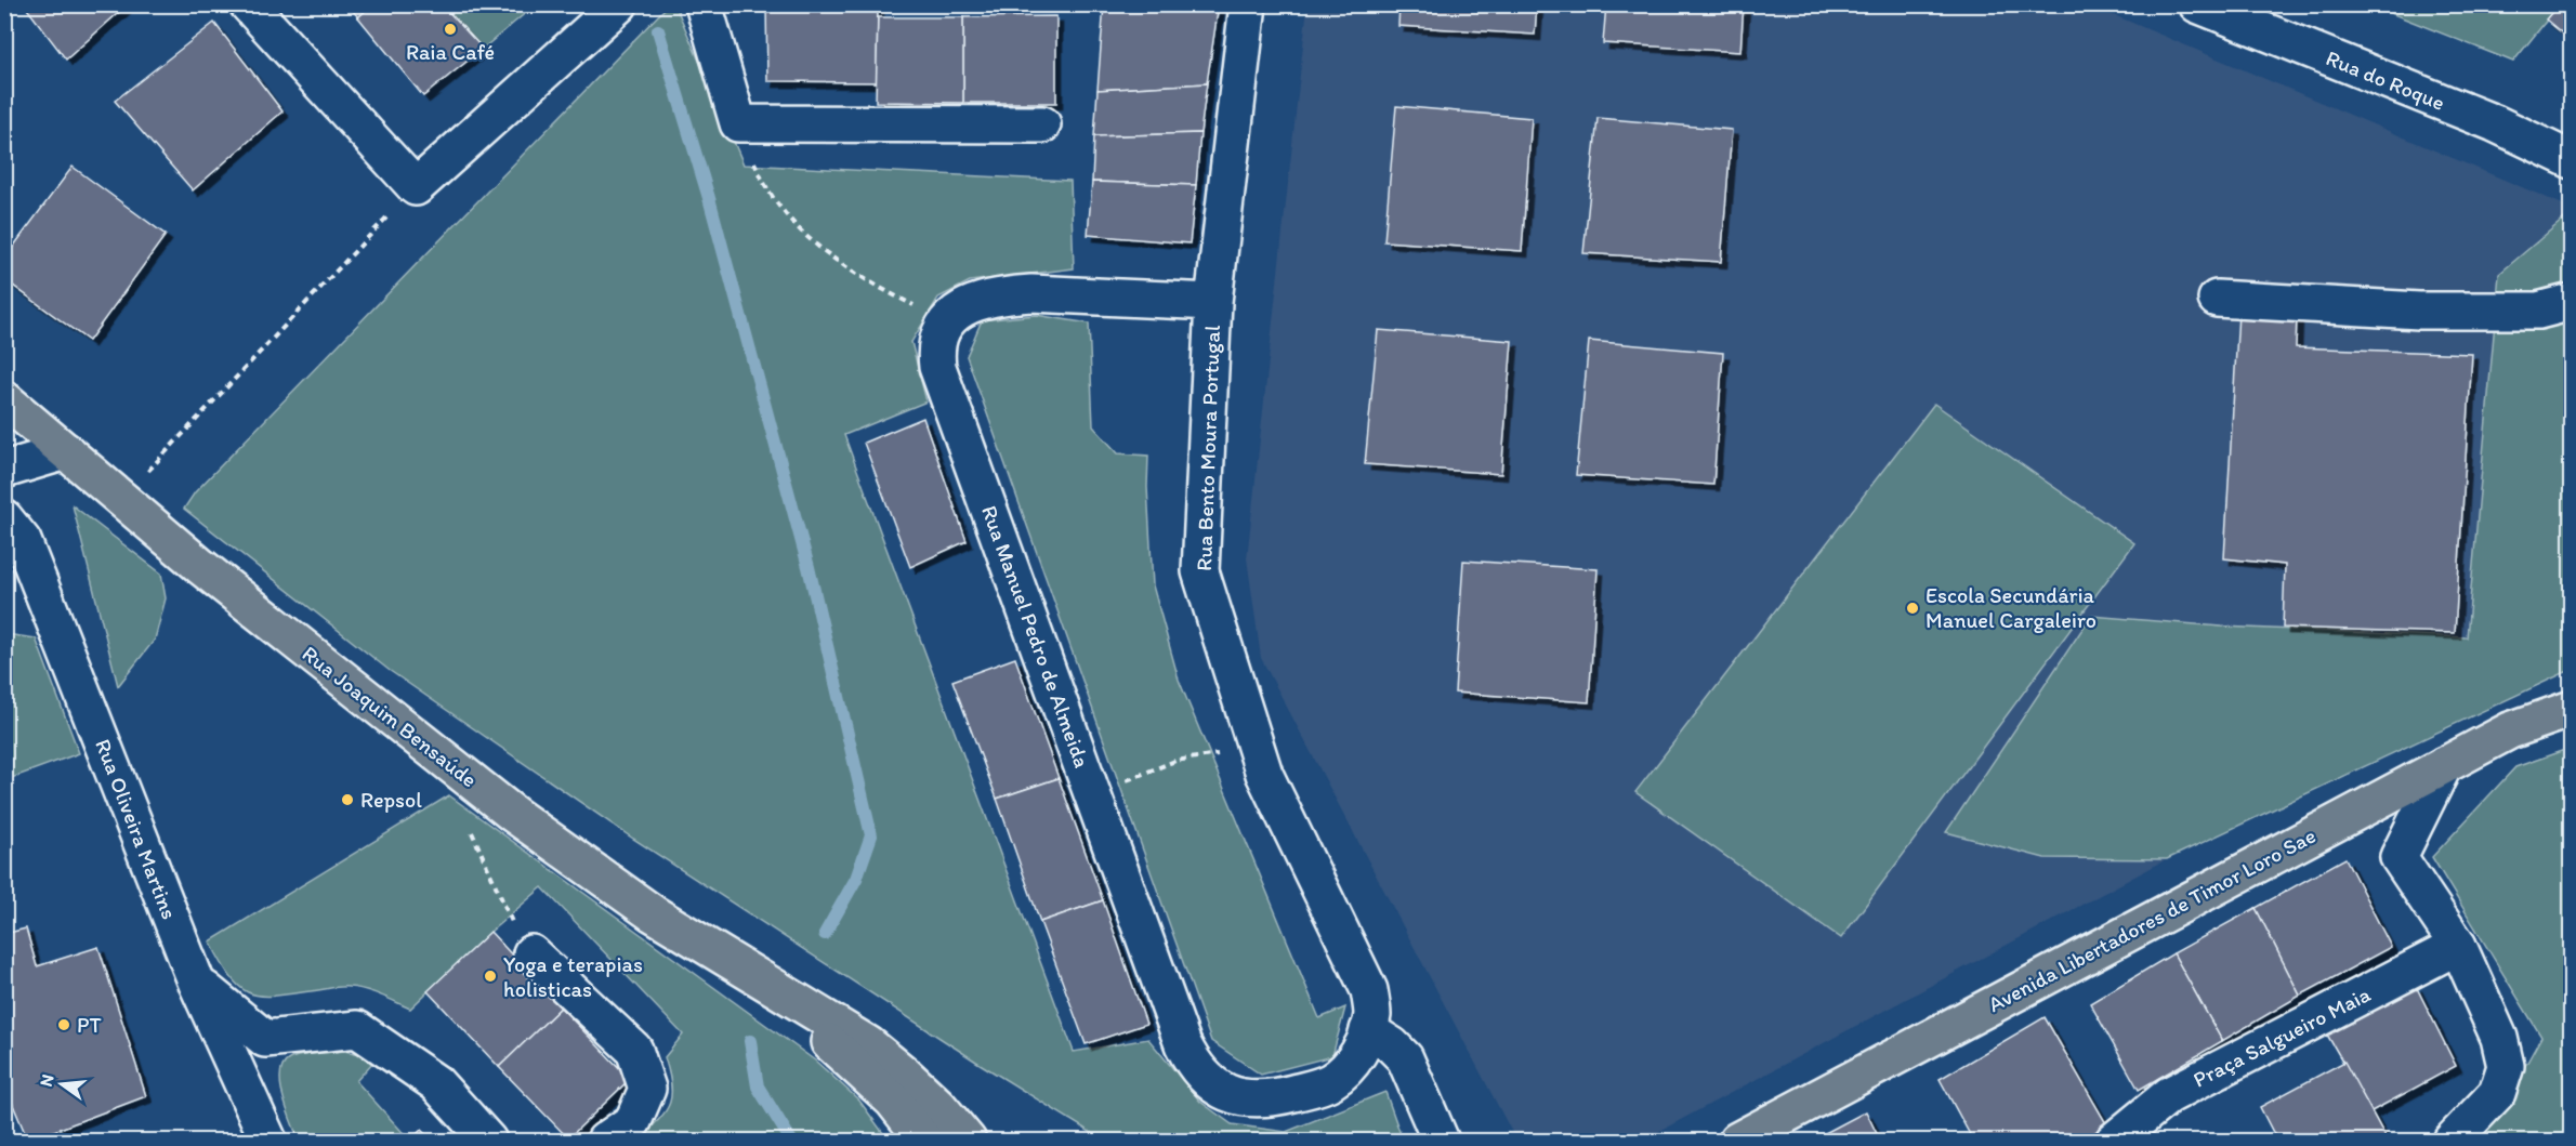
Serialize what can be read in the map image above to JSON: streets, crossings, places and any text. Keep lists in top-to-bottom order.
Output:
{
  "streets": {
    "main road": ["Rua Joaquim Bensaúde", "Avenida Libertadores de Timor Loro Sae"],
    "street": [
      "Rua do Roque",
      "Rua Bento Moura Portugal",
      "Rua Manuel Pedro de Almeida",
      "Rua Oliveira Martins",
      "Praça Salgueiro Maia"
    ]
  },
  "crossings": [
    ["Rua Bento Moura Portugal", "Rua Manuel Pedro de Almeida"]
  ],
  "places": [
    "Raia Café",
    "Escola Secundária Manuel Cargaleiro",
    "Repsol",
    "Yoga e terapias holisticas",
    "PT"
  ],
  "north": "left"
}
